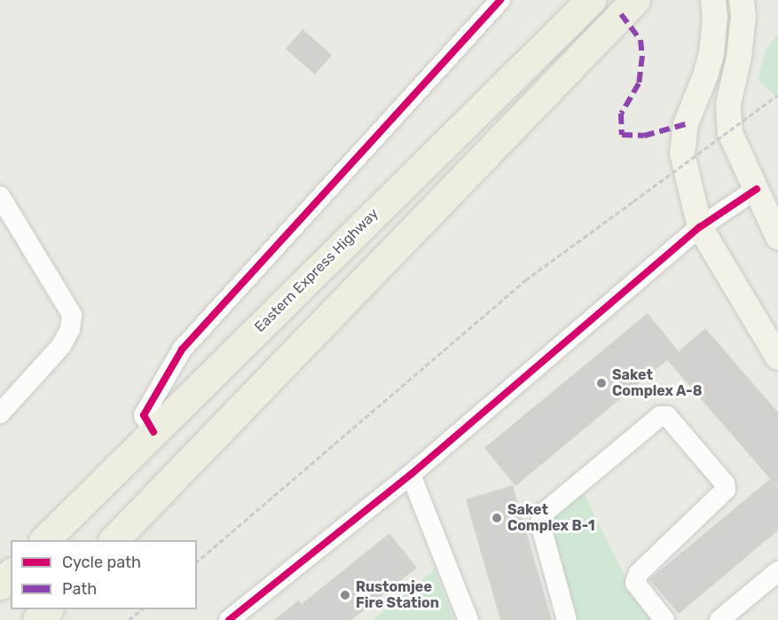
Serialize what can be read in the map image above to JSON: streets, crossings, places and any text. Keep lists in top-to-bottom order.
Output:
{
  "streets": {
    "highway": ["Eastern Express Highway"]
  },
  "places": ["Saket Complex A-8", "Saket Complex B-1", "Rustomjee Fire Station"],
  "legend": ["Cycle path", "Path"]
}
